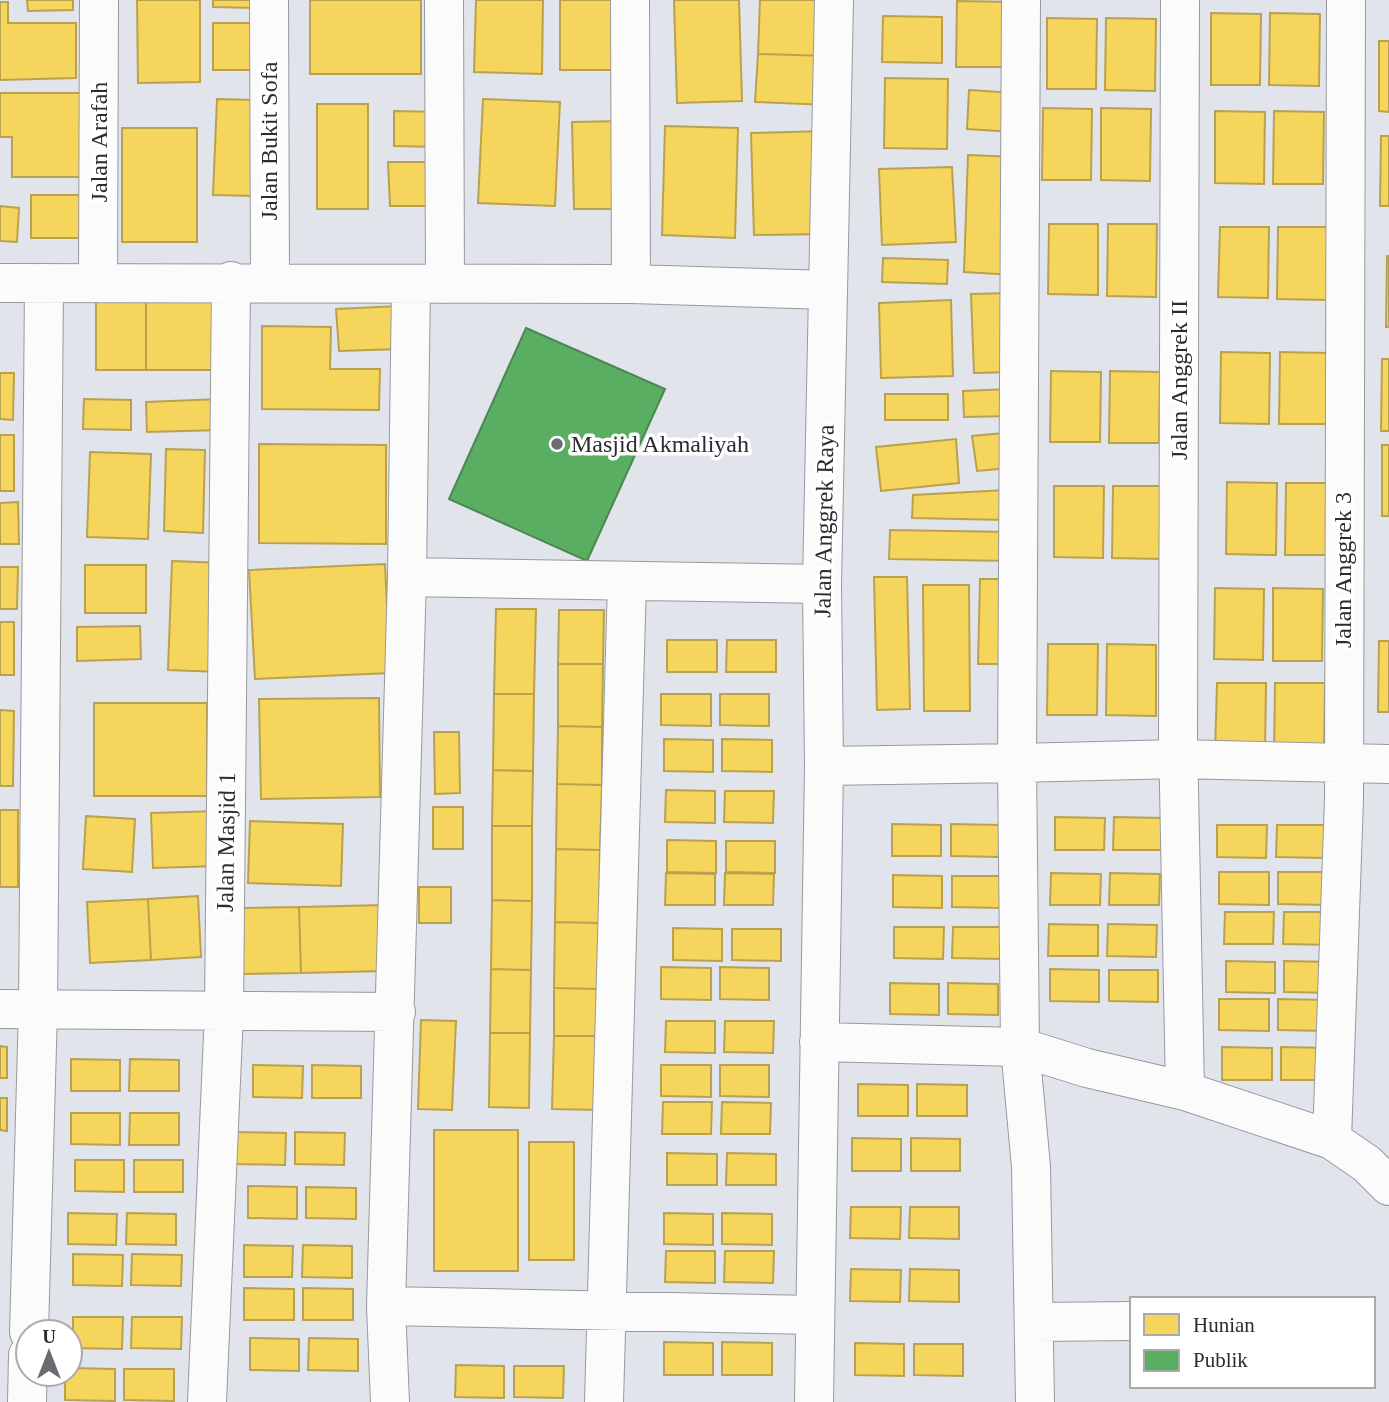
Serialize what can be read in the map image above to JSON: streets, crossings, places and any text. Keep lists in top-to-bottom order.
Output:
{
  "streets": {
    "street": [
      "Jalan Bukit Sofa",
      "Jalan Arafah",
      "Jalan Anggrek II",
      "Jalan Anggrek Raya",
      "Jalan Anggrek 3",
      "Jalan Masjid 1"
    ]
  },
  "places": ["Masjid Akmaliyah"],
  "legend": ["Hunian", "Publik"],
  "north": "top"
}
